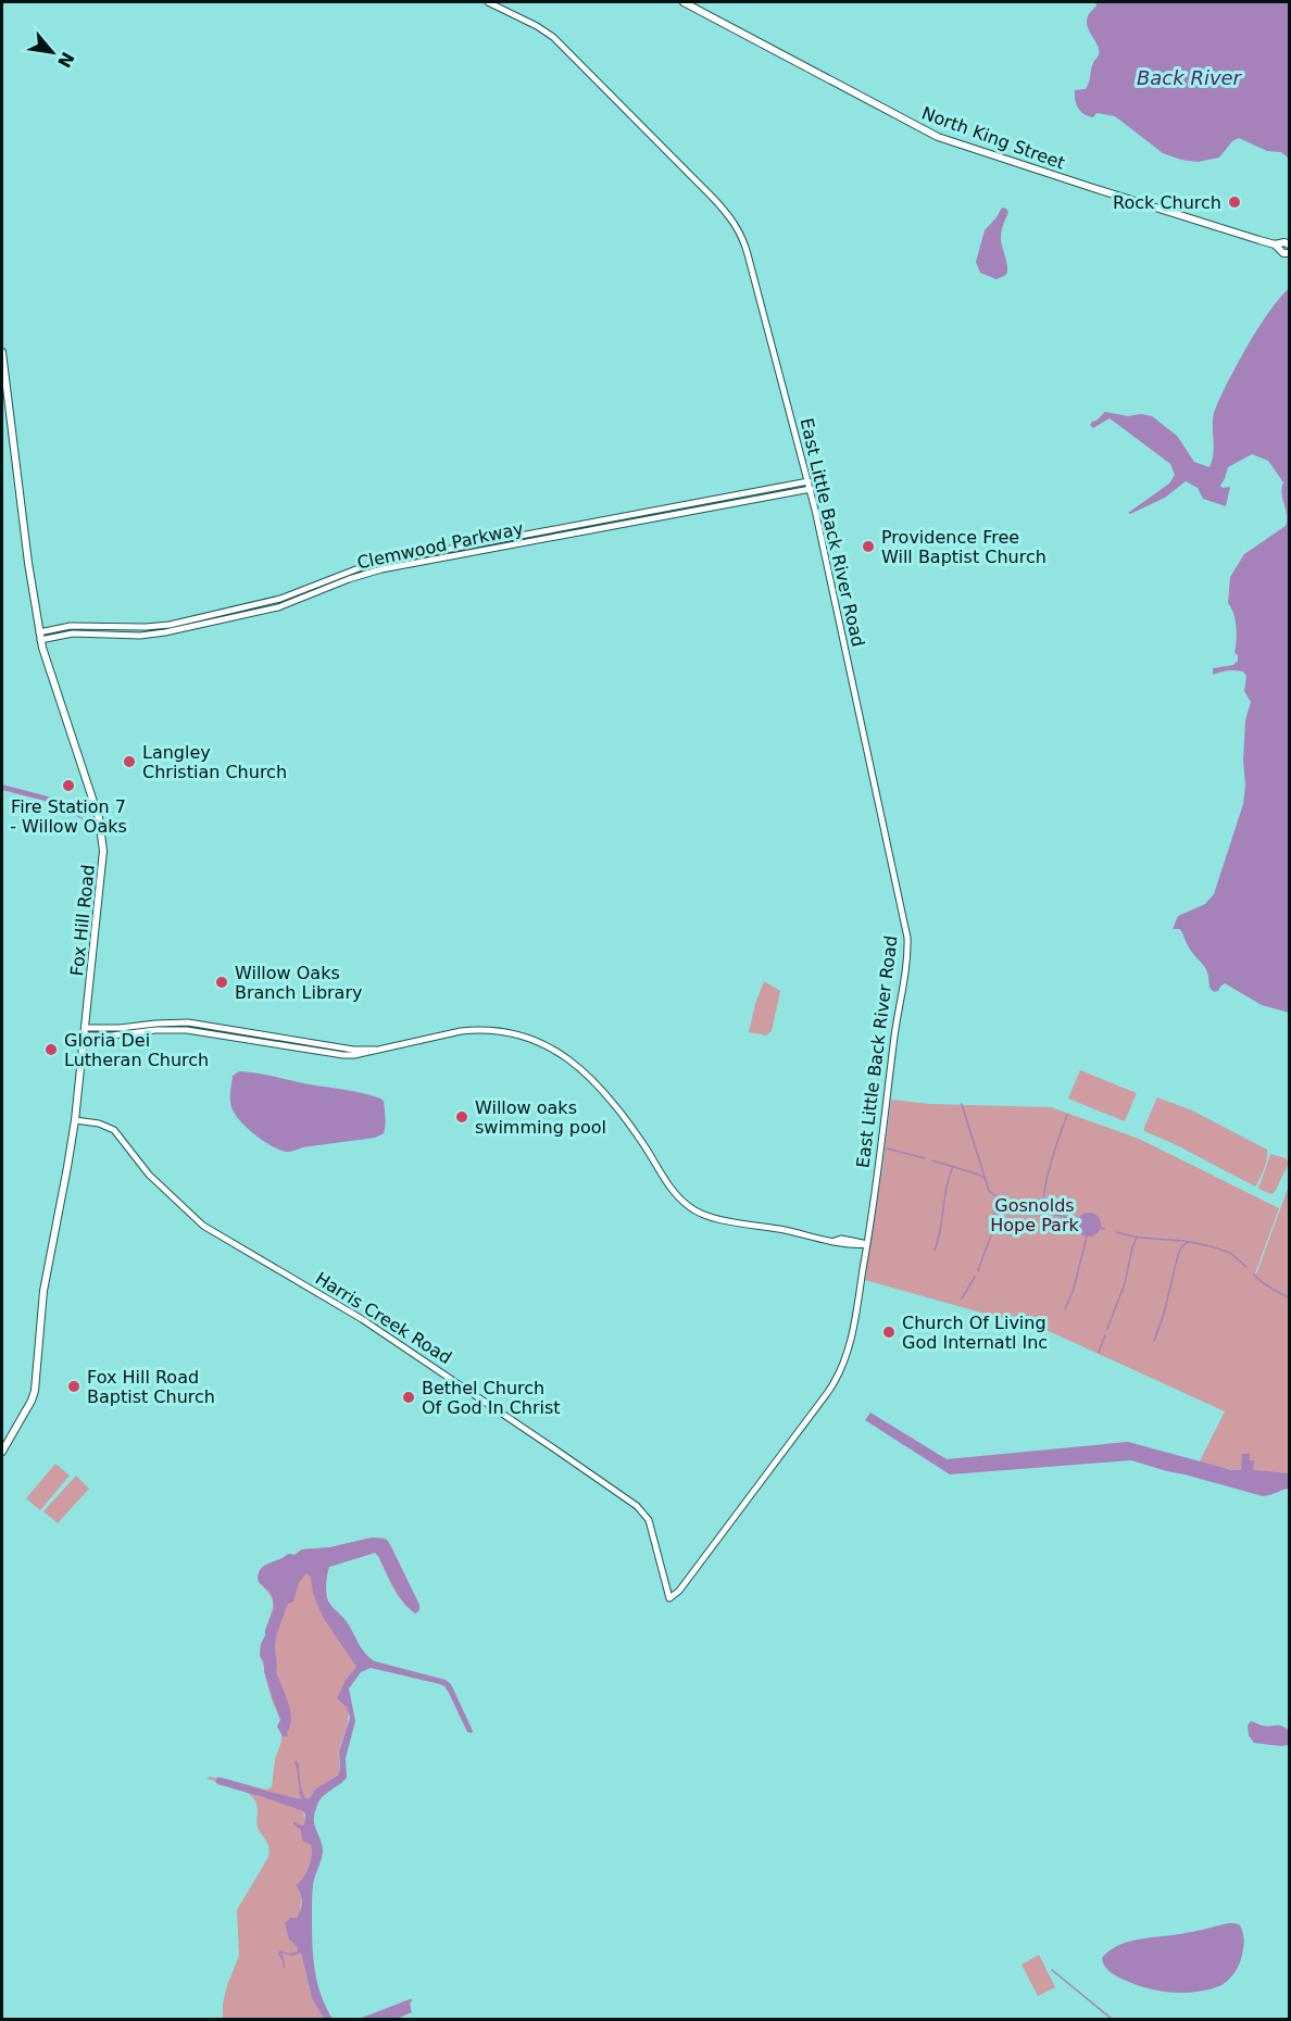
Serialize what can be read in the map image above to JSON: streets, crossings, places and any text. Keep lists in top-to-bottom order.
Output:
{
  "streets": {
    "main road": ["North King Street", "Fox Hill Road"],
    "street": ["East Little Back River Road", "Clemwood Parkway", "Harris Creek Road"]
  },
  "crossings": [
    ["East Little Back River Road", "Clemwood Parkway"],
    ["East Little Back River Road", "Harris Creek Road"],
    ["Clemwood Parkway", "Fox Hill Road"],
    ["Fox Hill Road", "Harris Creek Road"]
  ],
  "water": ["Back River"],
  "parks": ["Gosnolds Hope Park"],
  "places": [
    "Rock Church",
    "Providence Free Will Baptist Church",
    "Langley Christian Church",
    "Fire Station 7 - Willow Oaks",
    "Willow Oaks Branch Library",
    "Gloria Dei Lutheran Church",
    "Willow oaks swimming pool",
    "Church Of Living God Internatl Inc",
    "Fox Hill Road Baptist Church",
    "Bethel Church Of God In Christ"
  ],
  "north": "bottom right"
}
